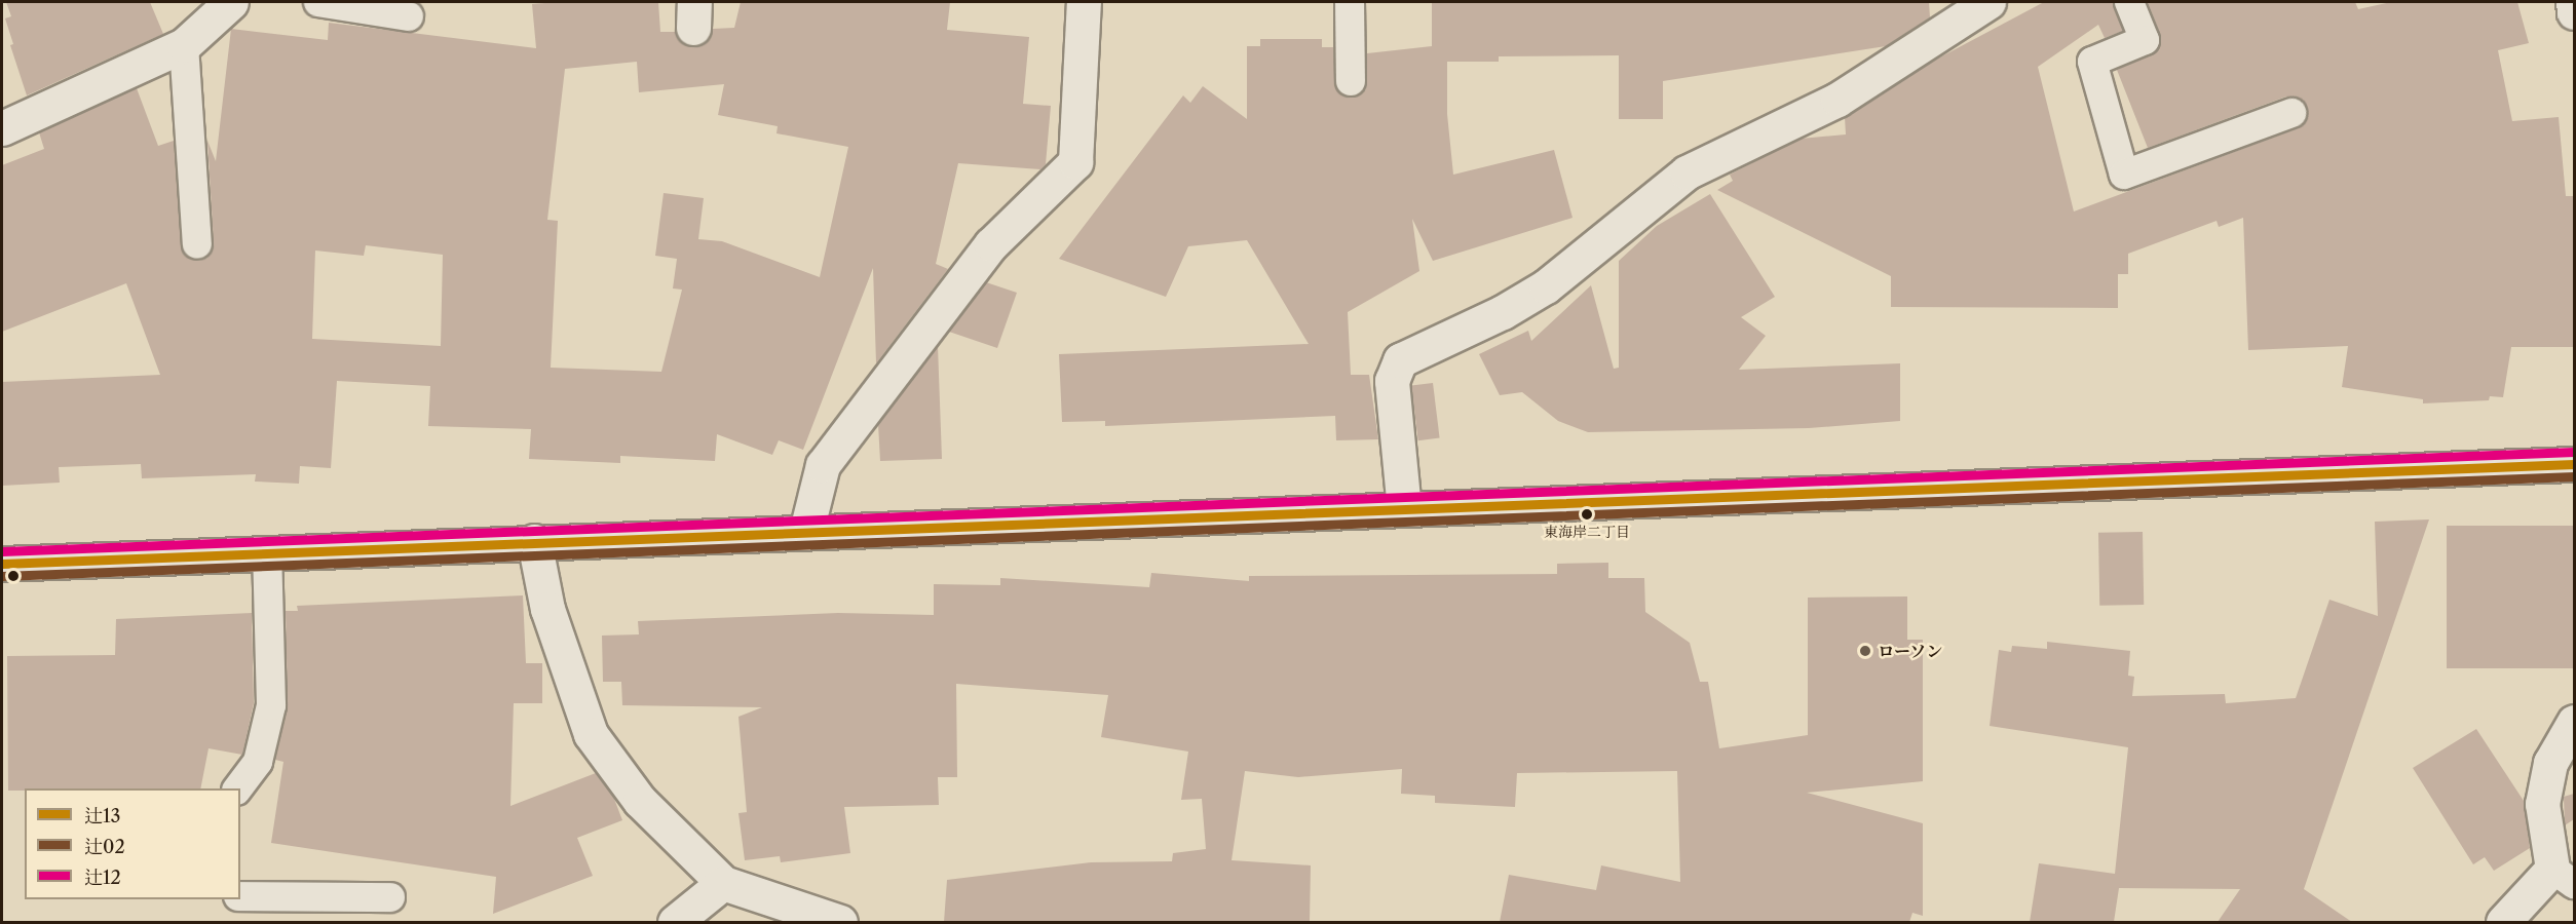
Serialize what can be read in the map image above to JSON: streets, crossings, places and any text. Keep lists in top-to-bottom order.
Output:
{
  "places": ["東海岸二丁目", "ローソン"],
  "lines": ["transit line 辻12", "transit line 辻13", "transit line 辻02"],
  "legend": ["辻13", "辻02", "辻12"]
}
